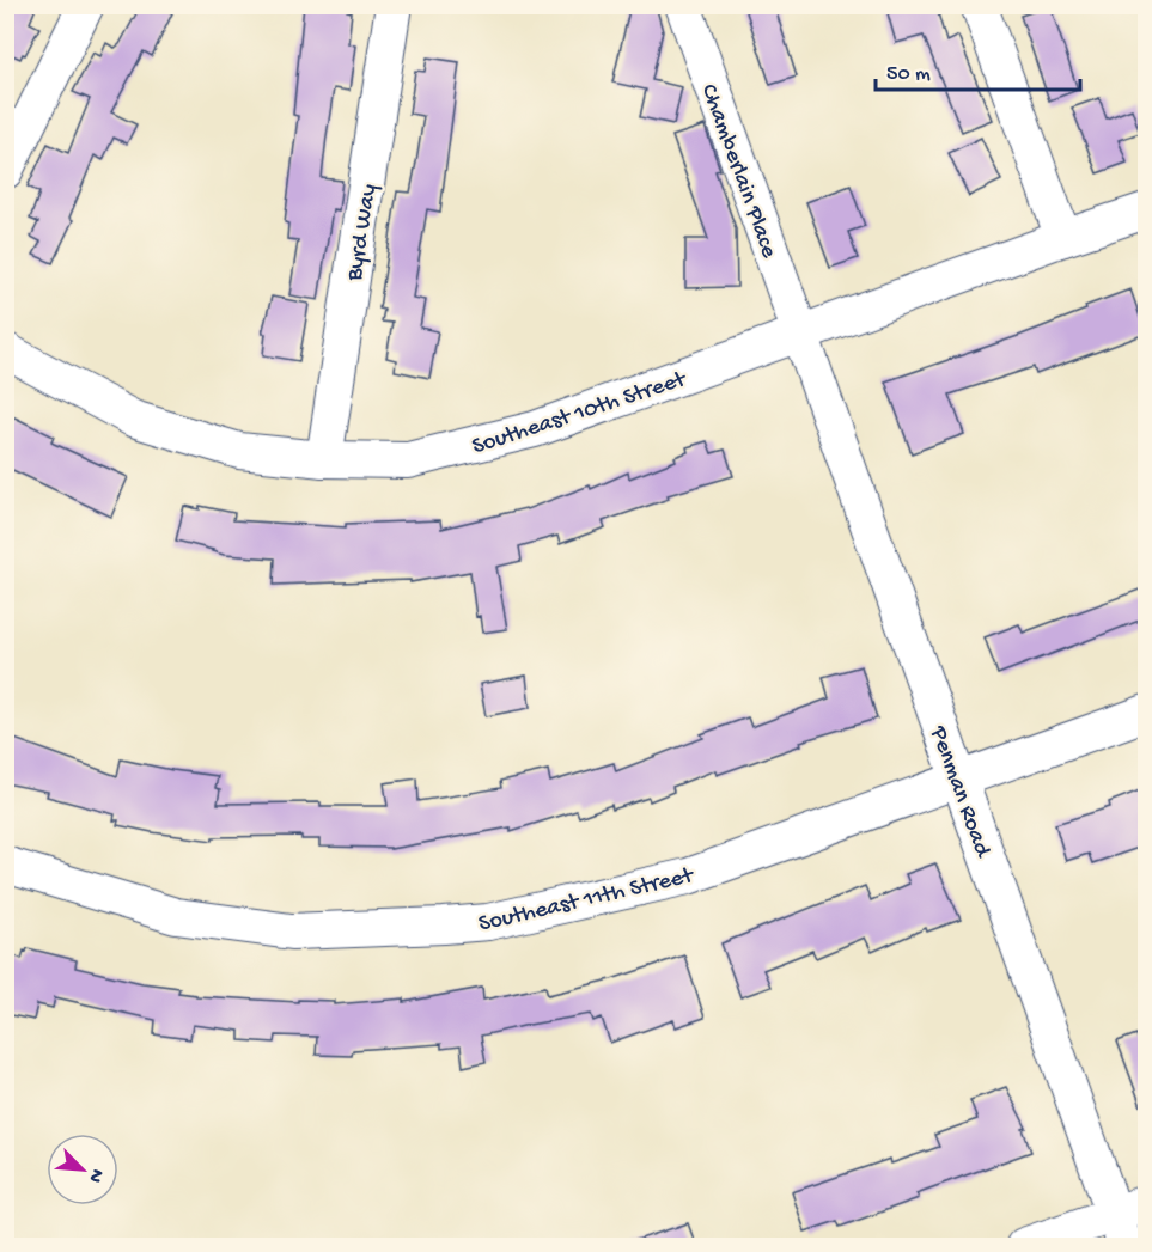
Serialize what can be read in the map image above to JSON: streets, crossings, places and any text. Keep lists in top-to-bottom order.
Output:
{
  "streets": {
    "street": [
      "Chamberlain Place",
      "Byrd Way",
      "Southeast 10th Street",
      "Penman Road",
      "Southeast 11th Street"
    ]
  },
  "crossings": [
    ["Chamberlain Place", "Southeast 10th Street"],
    ["Chamberlain Place", "Penman Road"],
    ["Byrd Way", "Southeast 10th Street"],
    ["Southeast 10th Street", "Penman Road"],
    ["Penman Road", "Southeast 11th Street"]
  ],
  "scale_bar": "50 m",
  "north": "bottom right"
}
